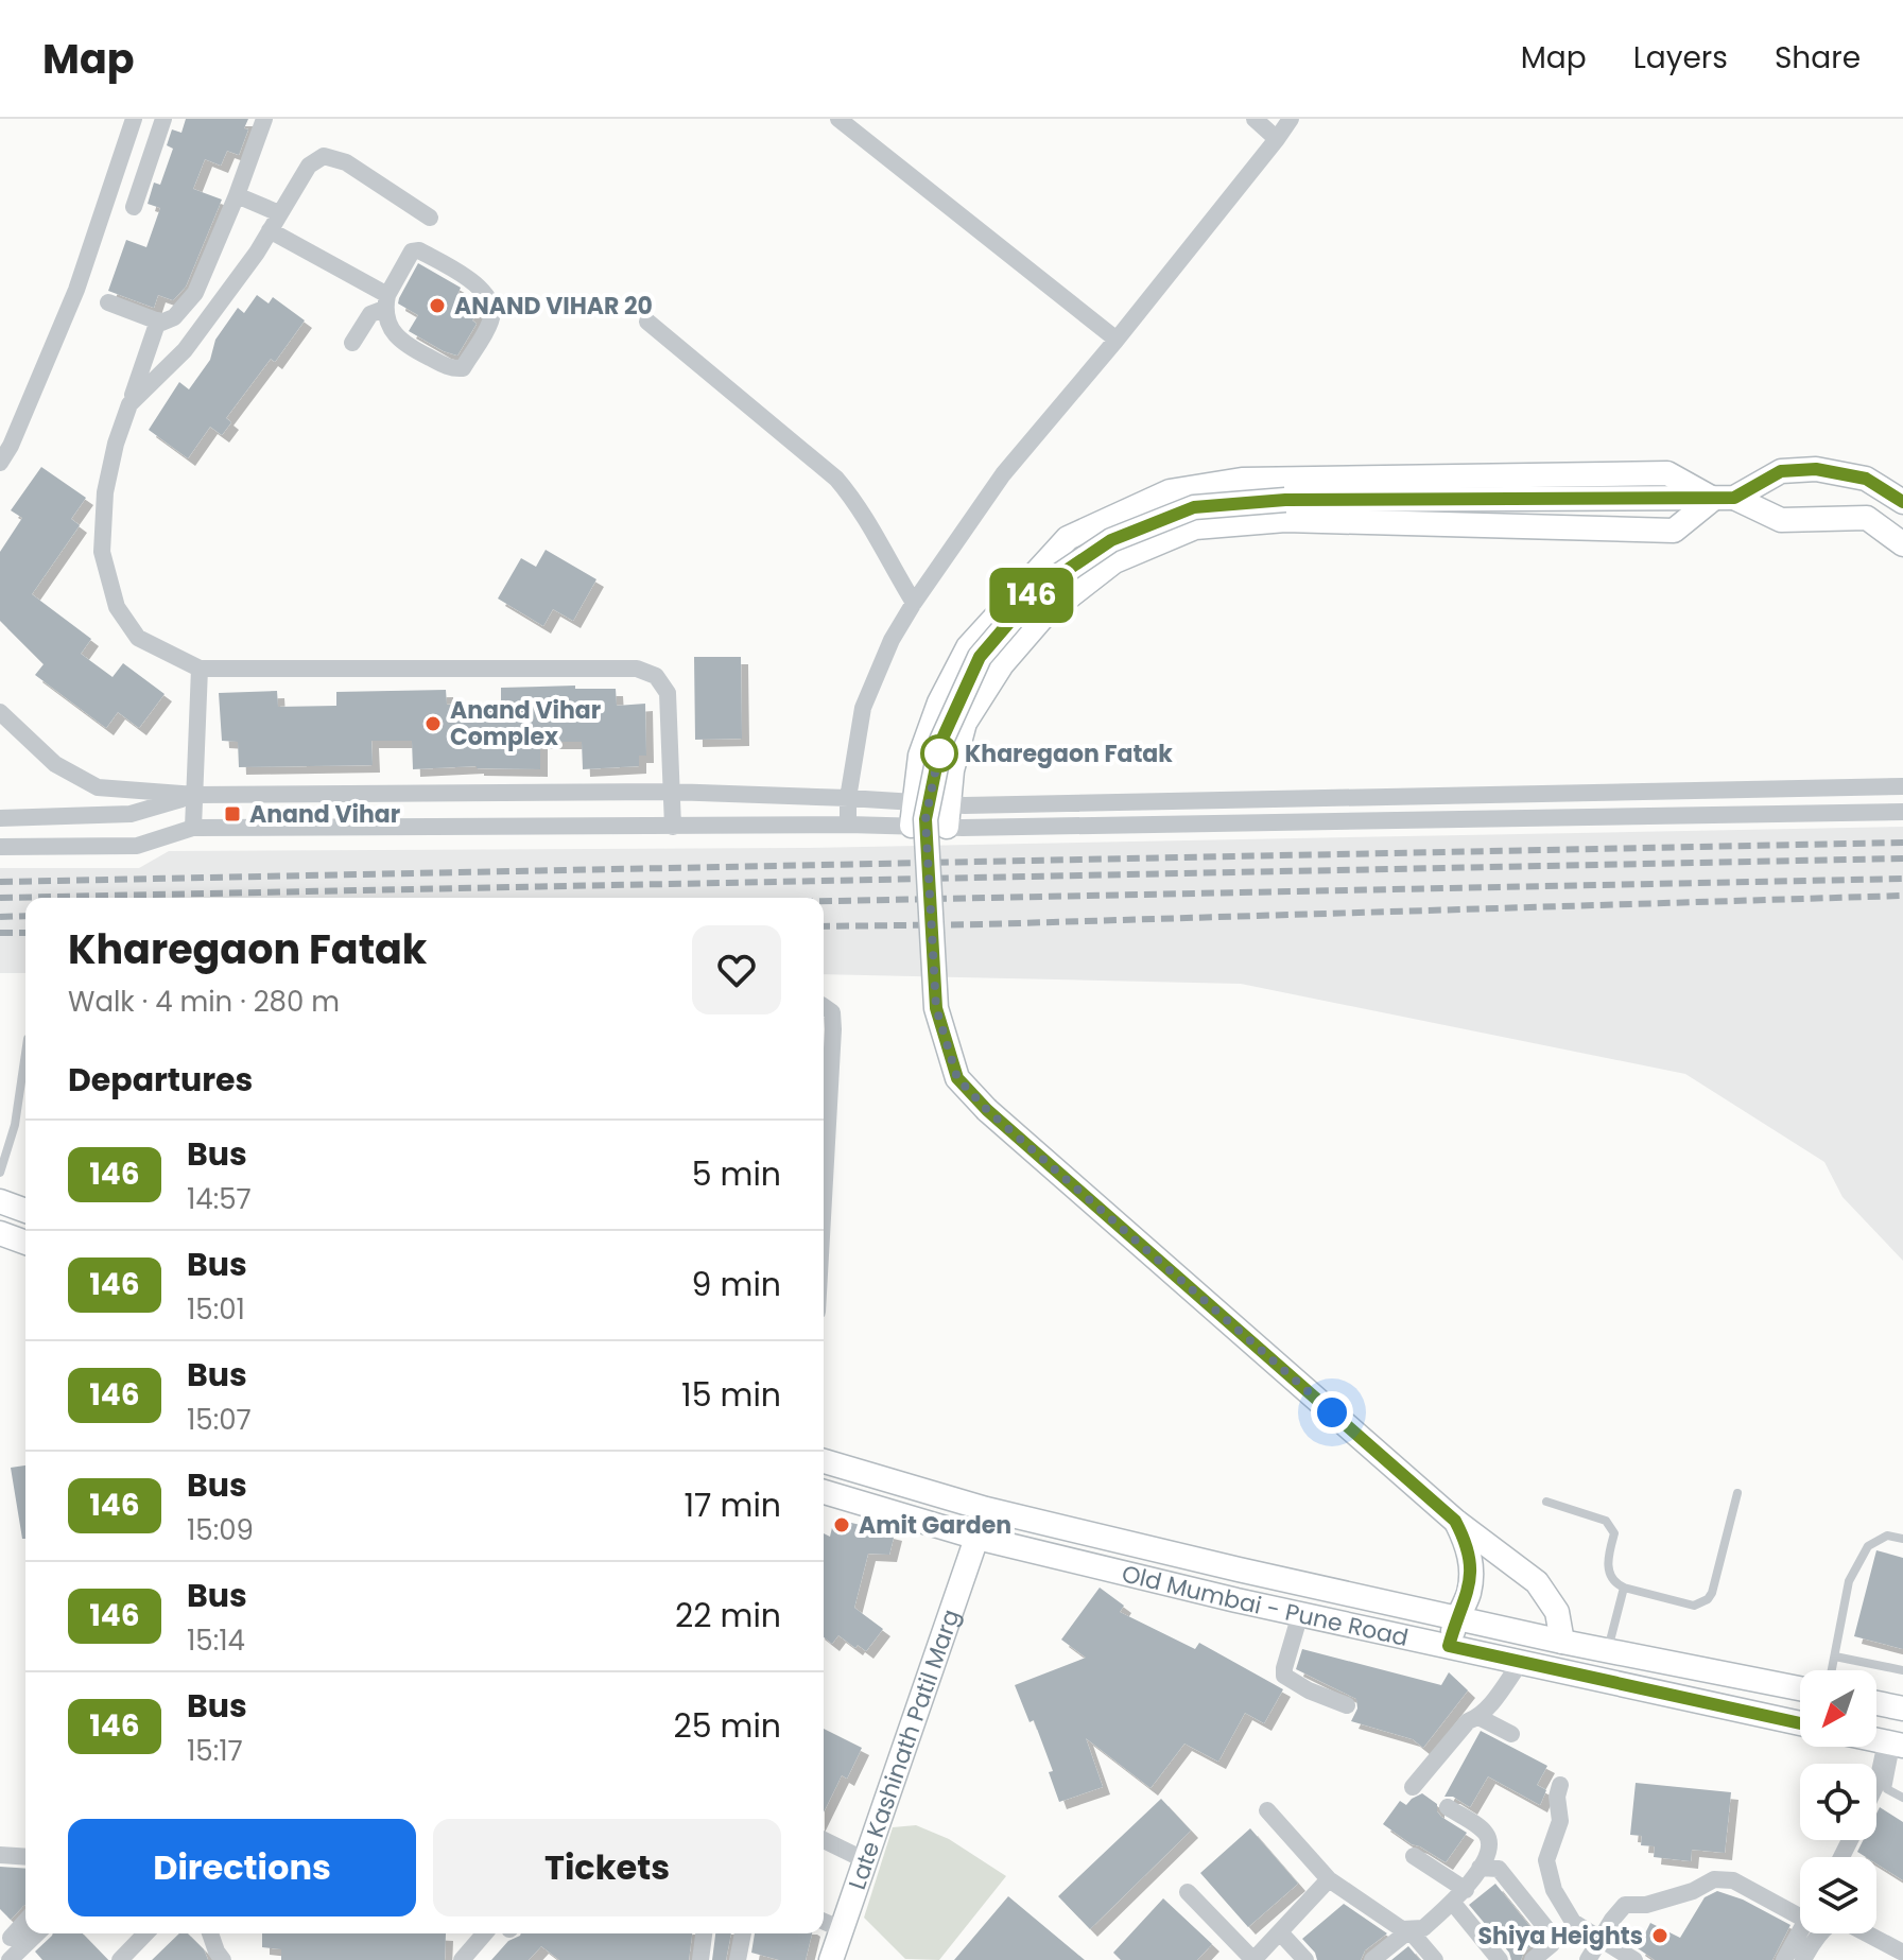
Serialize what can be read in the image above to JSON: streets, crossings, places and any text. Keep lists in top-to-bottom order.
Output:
{
  "streets": {
    "street": ["Old Mumbai - Pune Road", "Late Kashinath Patil Marg"]
  },
  "crossings": [
    ["Old Mumbai - Pune Road", "Late Kashinath Patil Marg"]
  ],
  "places": {
    "other": [
      "ANAND VIHAR 20",
      "Anand Vihar Complex",
      "Kharegaon Fatak",
      "Amit Garden",
      "Shiya Heights"
    ],
    "transit": ["Anand Vihar"]
  },
  "lines": ["bus line 146"],
  "north": "bottom left",
  "page": {
    "header": "Map",
    "nav": ["Map", "Layers", "Share"],
    "on_map": "146",
    "heading": [
      ["Kharegaon Fatak", "Walk · 4 min · 280 m"],
      "Departures"
    ],
    "list": [
      {
        "mark": "146",
        "name": "Bus",
        "note": "14:57",
        "value": "5 min"
      },
      {
        "mark": "146",
        "name": "Bus",
        "note": "15:01",
        "value": "9 min"
      },
      {
        "mark": "146",
        "name": "Bus",
        "note": "15:07",
        "value": "15 min"
      },
      {
        "mark": "146",
        "name": "Bus",
        "note": "15:09",
        "value": "17 min"
      },
      {
        "mark": "146",
        "name": "Bus",
        "note": "15:14",
        "value": "22 min"
      },
      {
        "mark": "146",
        "name": "Bus",
        "note": "15:17",
        "value": "25 min"
      }
    ],
    "buttons": ["Directions", "Tickets"]
  }
}
